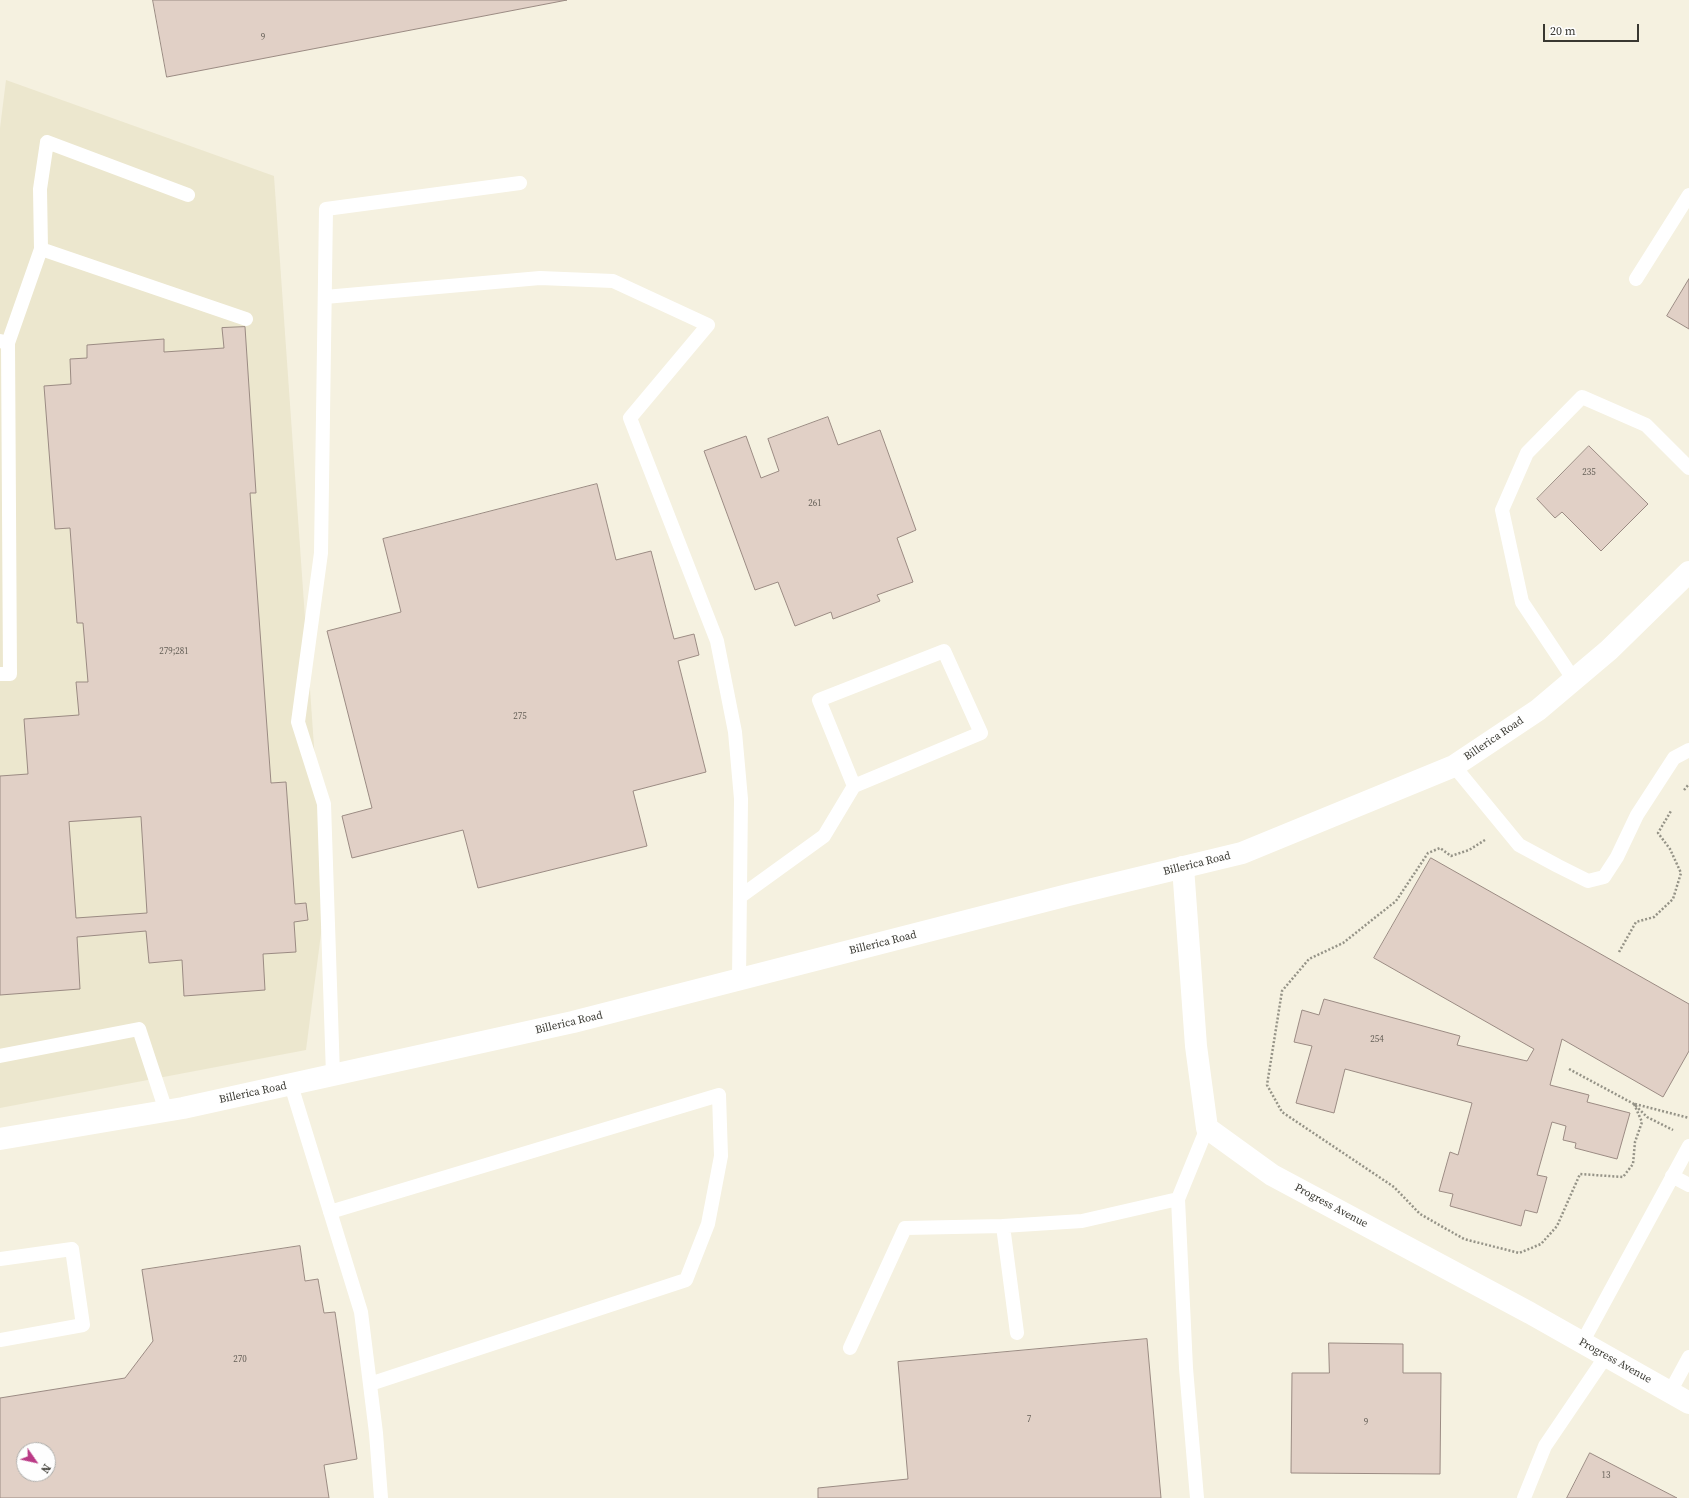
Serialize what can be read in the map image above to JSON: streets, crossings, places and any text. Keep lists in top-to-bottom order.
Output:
{
  "streets": {
    "main road": ["Billerica Road", "Progress Avenue"]
  },
  "house_numbers": [
    "9",
    "235",
    "261",
    "279;281",
    "275",
    "254",
    "270",
    "7",
    "9",
    "13"
  ],
  "scale_bar": "20 m",
  "north": "bottom right"
}
